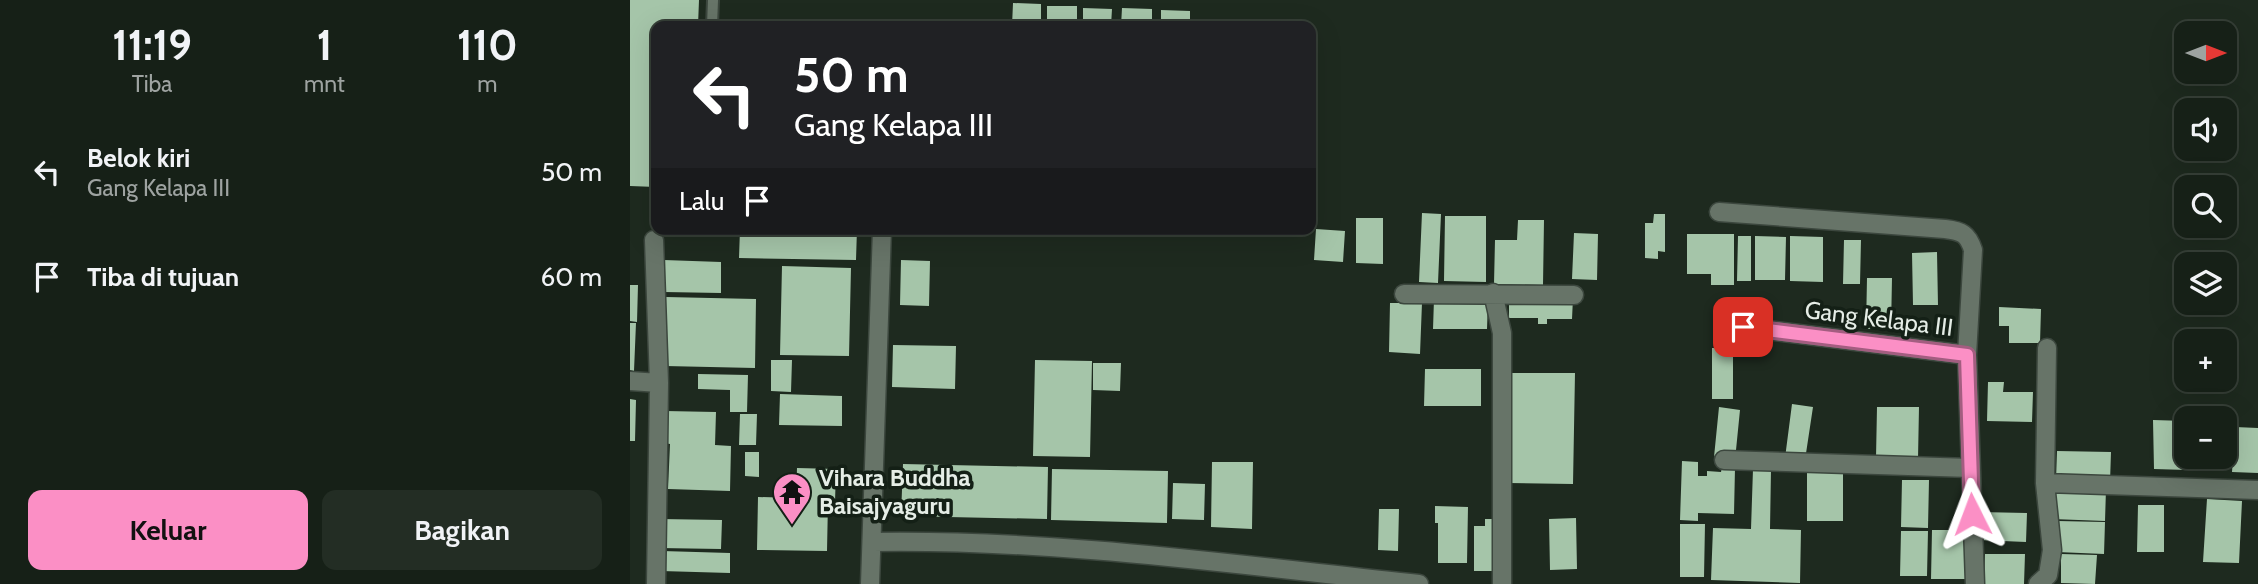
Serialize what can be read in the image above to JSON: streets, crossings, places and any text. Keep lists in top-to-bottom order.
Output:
{
  "streets": {
    "street": ["Gang Kelapa III"]
  },
  "places": {
    "temple": ["Vihara Buddha Baisajyaguru"]
  },
  "north": "right",
  "page": {
    "eta": [
      "11:19",
      "Tiba",
      "1",
      "mnt",
      "110",
      "m"
    ],
    "map_buttons": ["+", "−"],
    "turn": ["50 m", "Gang Kelapa III"],
    "list": [
      {
        "name": "Belok kiri",
        "note": "Gang Kelapa III",
        "value": "50 m"
      },
      {
        "name": "Tiba di tujuan",
        "value": "60 m"
      }
    ],
    "then": "Lalu",
    "buttons": ["Keluar", "Bagikan"]
  }
}
